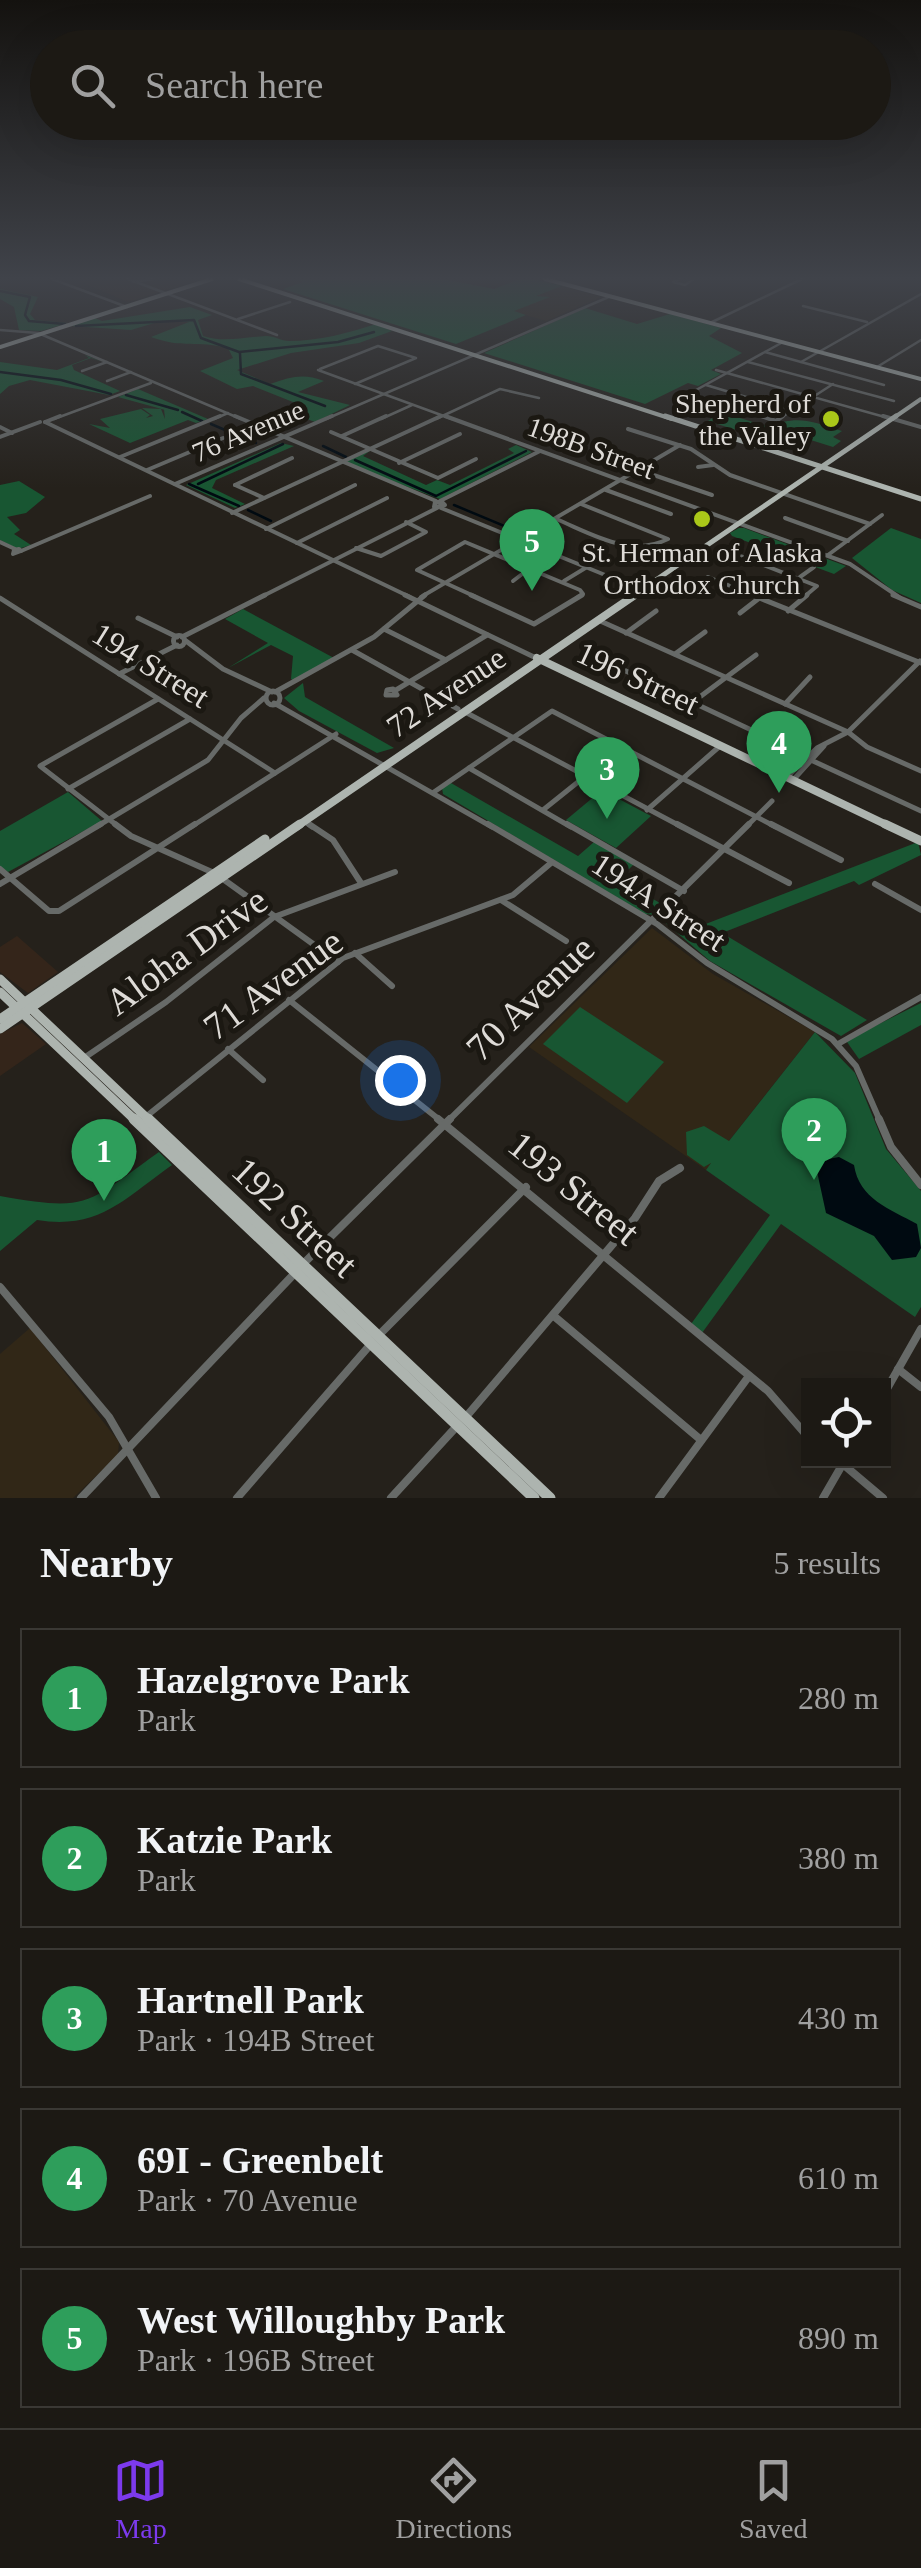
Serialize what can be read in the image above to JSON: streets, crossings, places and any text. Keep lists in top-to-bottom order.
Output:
{
  "streets": {
    "main road": ["196 Street", "72 Avenue", "192 Street"],
    "street": [
      "76 Avenue",
      "198B Street",
      "194 Street",
      "194A Street",
      "Aloha Drive",
      "71 Avenue",
      "70 Avenue",
      "193 Street"
    ]
  },
  "crossings": [
    ["76 Avenue", "198B Street"],
    ["198B Street", "72 Avenue"],
    ["196 Street", "72 Avenue"],
    ["72 Avenue", "194A Street"],
    ["72 Avenue", "192 Street"],
    ["194A Street", "71 Avenue"],
    ["194A Street", "70 Avenue"],
    ["Aloha Drive", "192 Street"],
    ["71 Avenue", "193 Street"],
    ["71 Avenue", "192 Street"],
    ["70 Avenue", "193 Street"],
    ["70 Avenue", "192 Street"]
  ],
  "places": ["Shepherd of the Valley", "St. Herman of Alaska Orthodox Church"],
  "page": {
    "search": "Search here",
    "pins": [
      "5",
      "4",
      "3",
      "2",
      "1"
    ],
    "heading": ["Nearby", "5 results"],
    "list": [
      {
        "mark": "1",
        "name": "Hazelgrove Park",
        "note": "Park",
        "value": "280 m"
      },
      {
        "mark": "2",
        "name": "Katzie Park",
        "note": "Park",
        "value": "380 m"
      },
      {
        "mark": "3",
        "name": "Hartnell Park",
        "note": "Park · 194B Street",
        "value": "430 m"
      },
      {
        "mark": "4",
        "name": "69I - Greenbelt",
        "note": "Park · 70 Avenue",
        "value": "610 m"
      },
      {
        "mark": "5",
        "name": "West Willoughby Park",
        "note": "Park · 196B Street",
        "value": "890 m"
      }
    ],
    "nav": ["Map", "Directions", "Saved"]
  }
}
